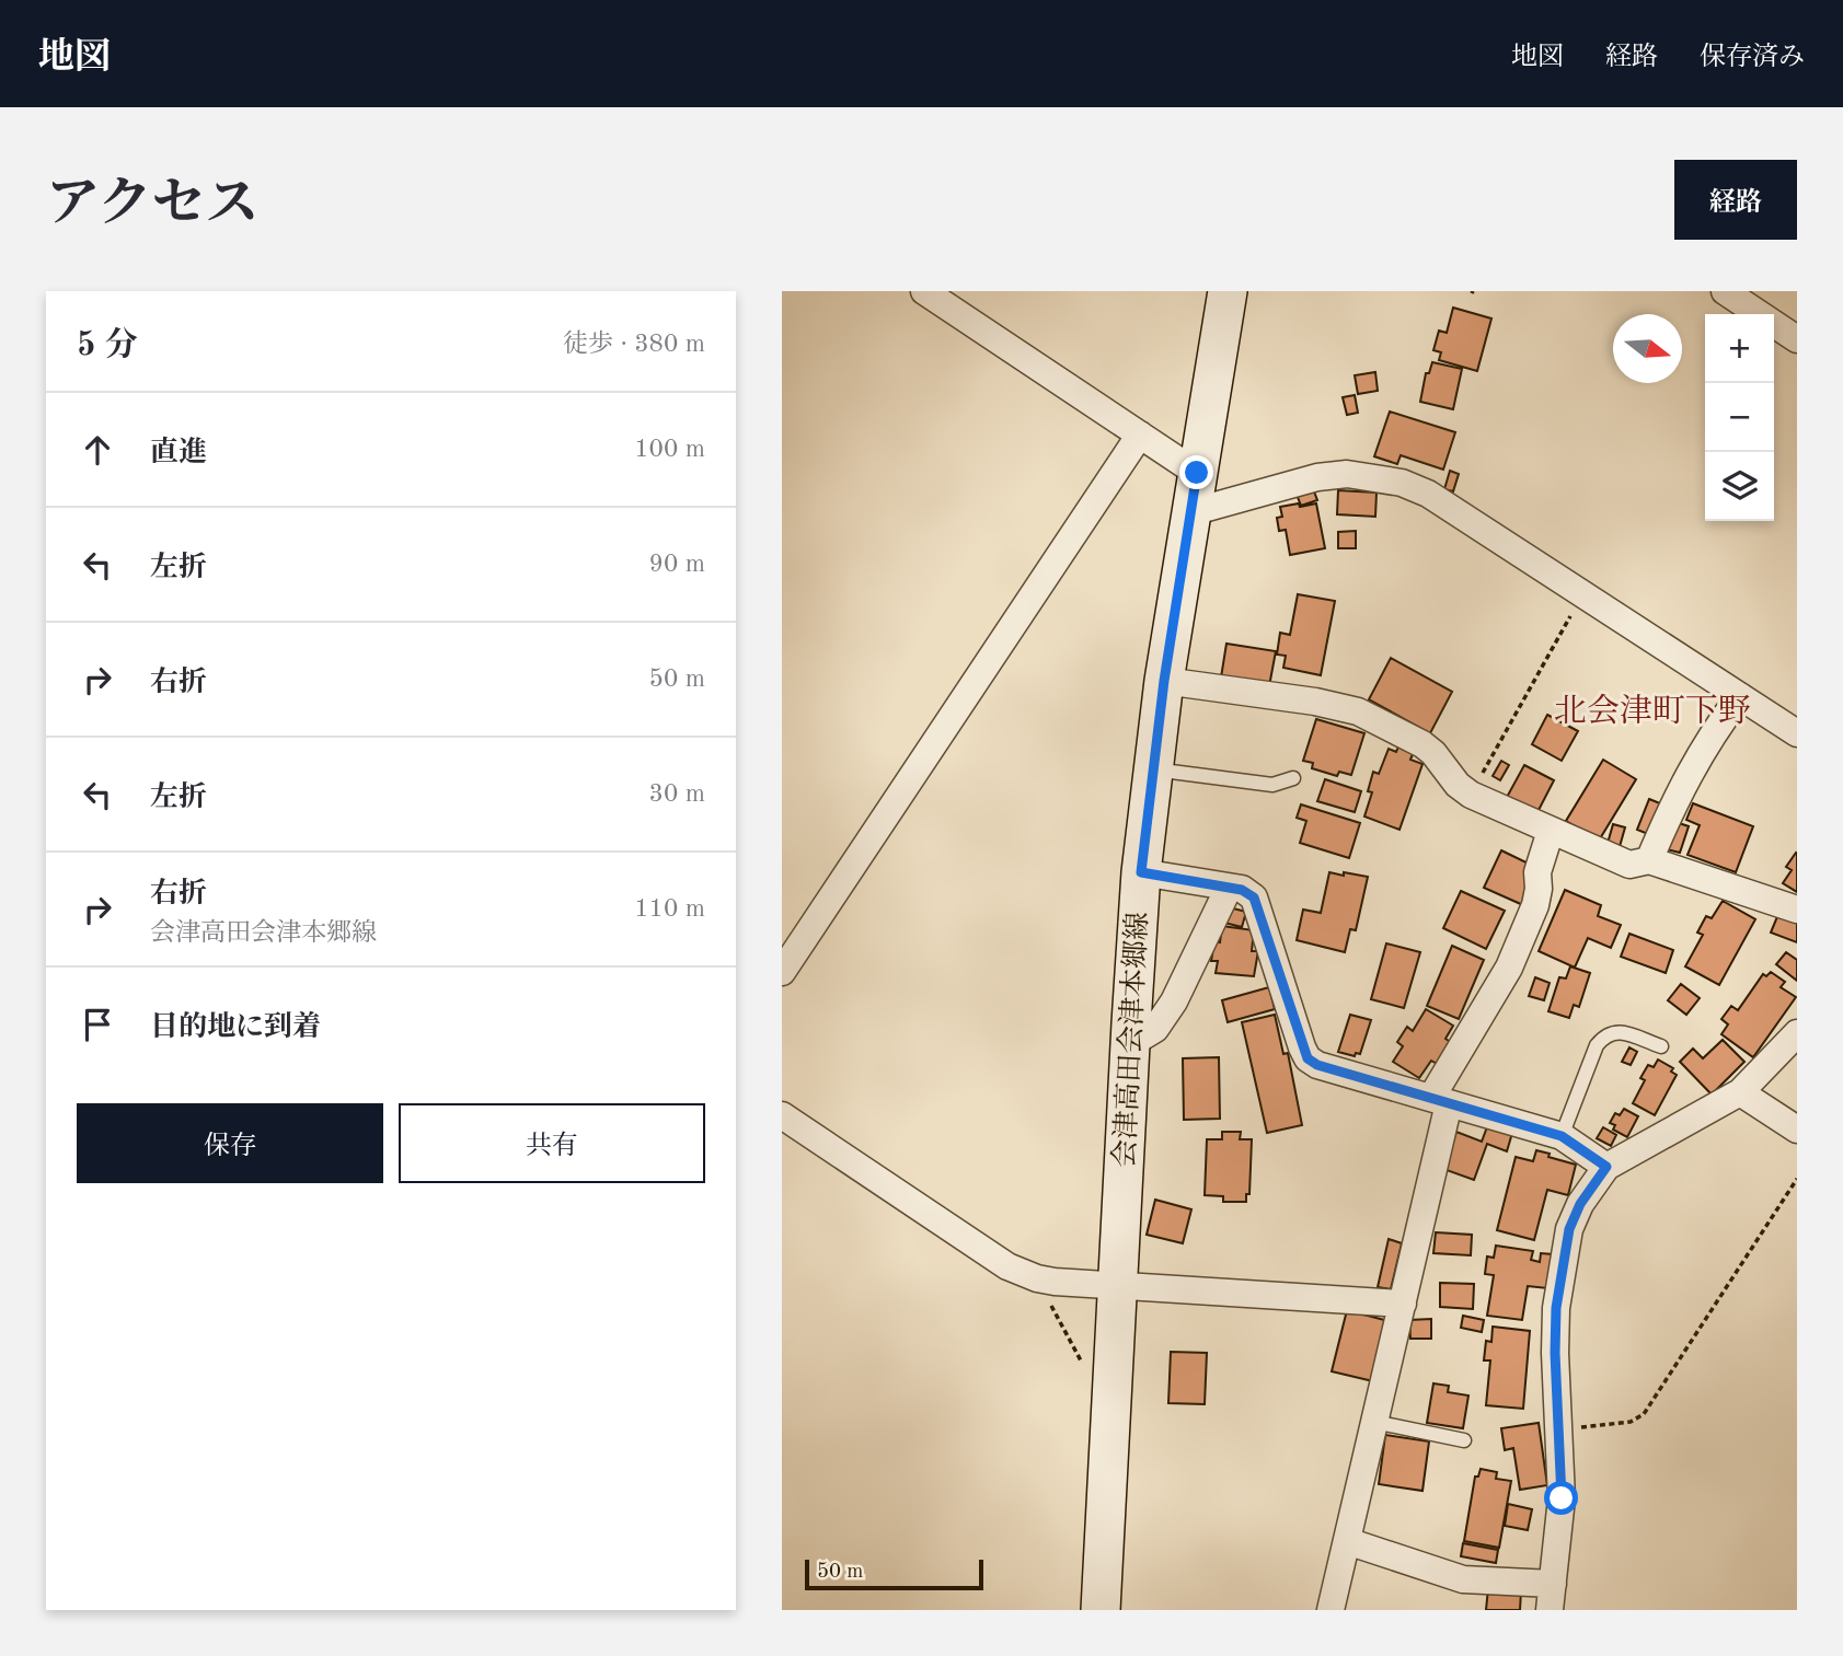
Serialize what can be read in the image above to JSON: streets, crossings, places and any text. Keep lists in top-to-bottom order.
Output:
{
  "streets": {
    "main road": ["会津高田会津本郷線"]
  },
  "districts": ["北会津町下野"],
  "scale_bar": "50 m",
  "north": "right",
  "page": {
    "header": "地図",
    "nav": ["地図", "経路", "保存済み"],
    "title": "アクセス",
    "buttons": [
      "経路",
      ["保存", "共有"]
    ],
    "heading": ["5 分", "徒歩 · 380 m"],
    "map_buttons": ["+", "−"],
    "list": [
      ["直進", "100 m"],
      ["左折", "90 m"],
      ["右折", "50 m"],
      ["左折", "30 m"],
      ["右折", "会津高田会津本郷線", "110 m"],
      "目的地に到着"
    ],
    "scale": "50 m"
  }
}
